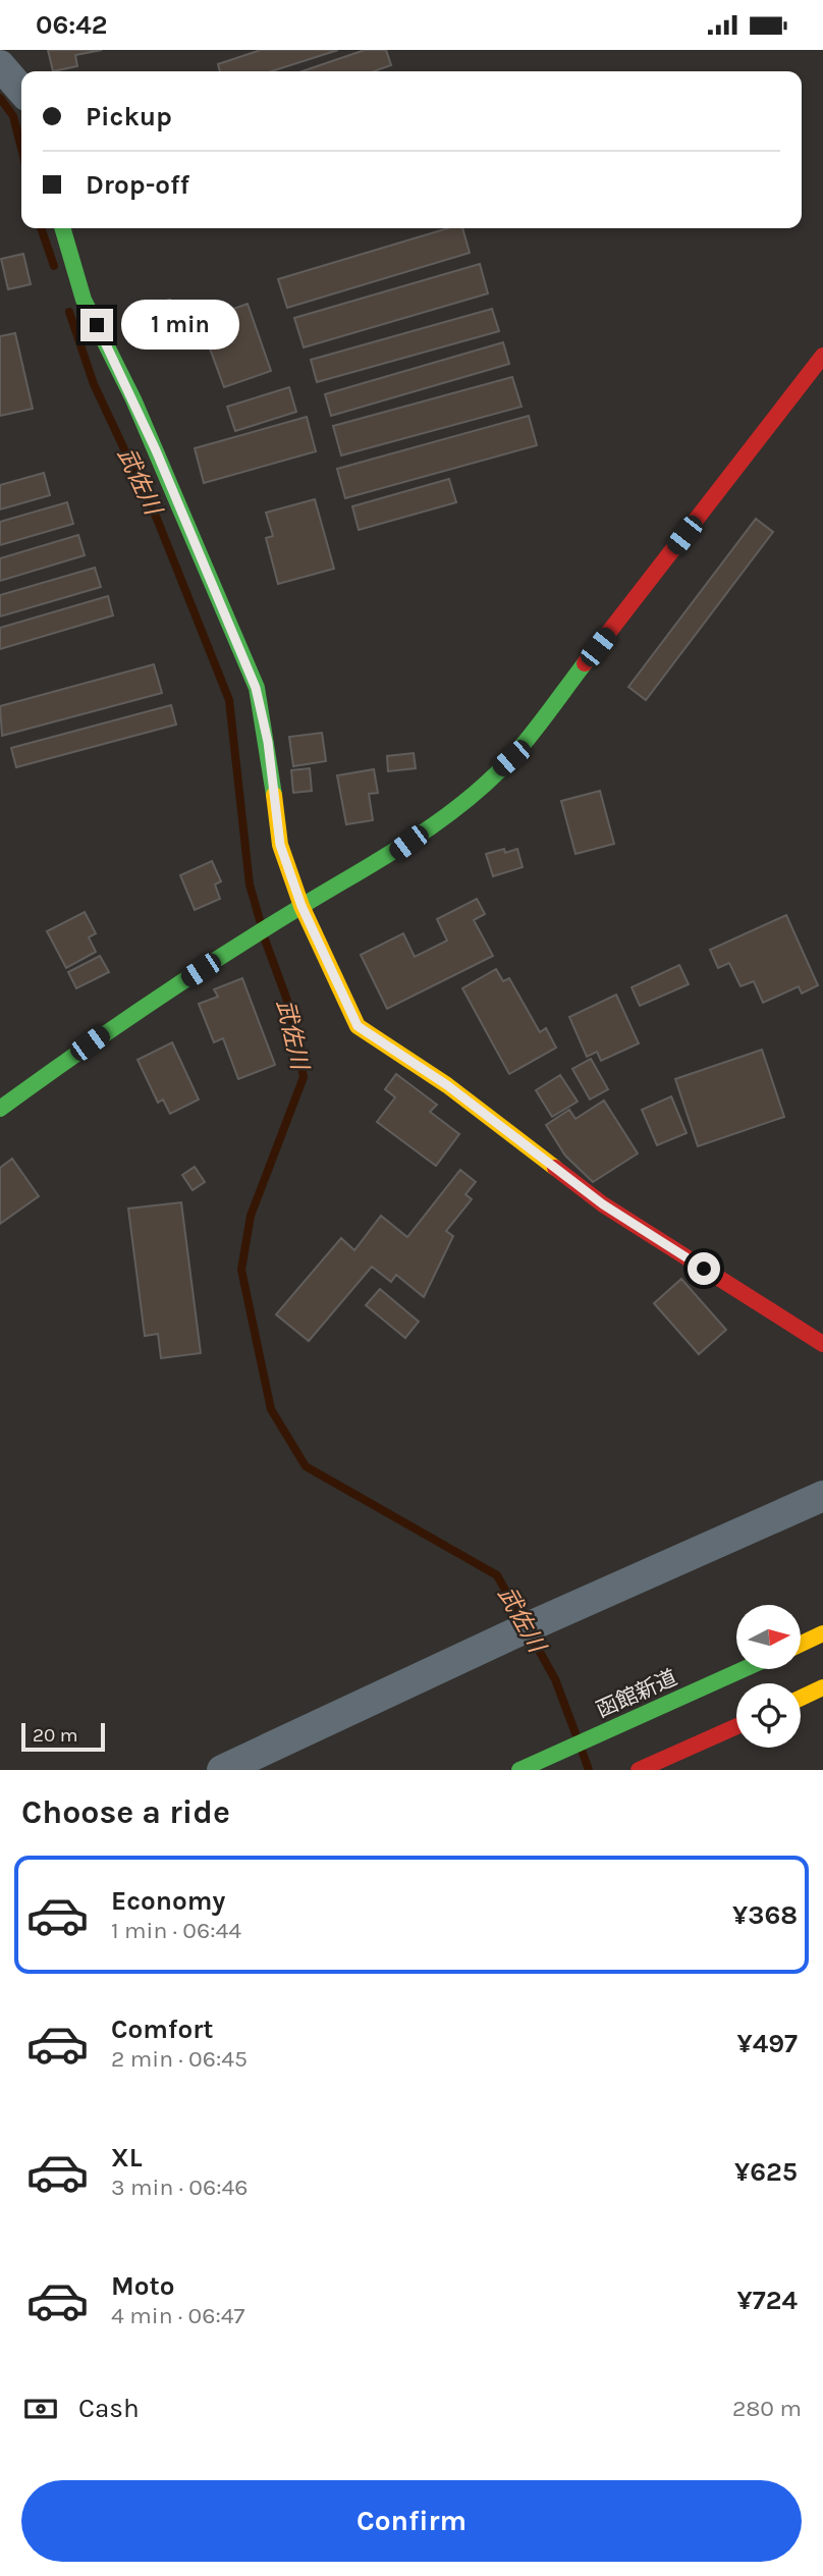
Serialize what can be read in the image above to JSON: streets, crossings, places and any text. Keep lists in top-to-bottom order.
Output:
{
  "streets": {
    "main road": ["函館新道"]
  },
  "water": ["武佐川"],
  "scale_bar": "20 m",
  "north": "right",
  "page": {
    "status": "06:42",
    "banner": ["Pickup", "Drop-off"],
    "bubble": "1 min",
    "scale": "20 m",
    "heading": "Choose a ride",
    "list": [
      {
        "name": "Economy",
        "note": "1 min · 06:44",
        "value": "¥368"
      },
      {
        "name": "Comfort",
        "note": "2 min · 06:45",
        "value": "¥497"
      },
      {
        "name": "XL",
        "note": "3 min · 06:46",
        "value": "¥625"
      },
      {
        "name": "Moto",
        "note": "4 min · 06:47",
        "value": "¥724"
      }
    ],
    "pay": ["Cash", "280 m"],
    "buttons": "Confirm"
  }
}
